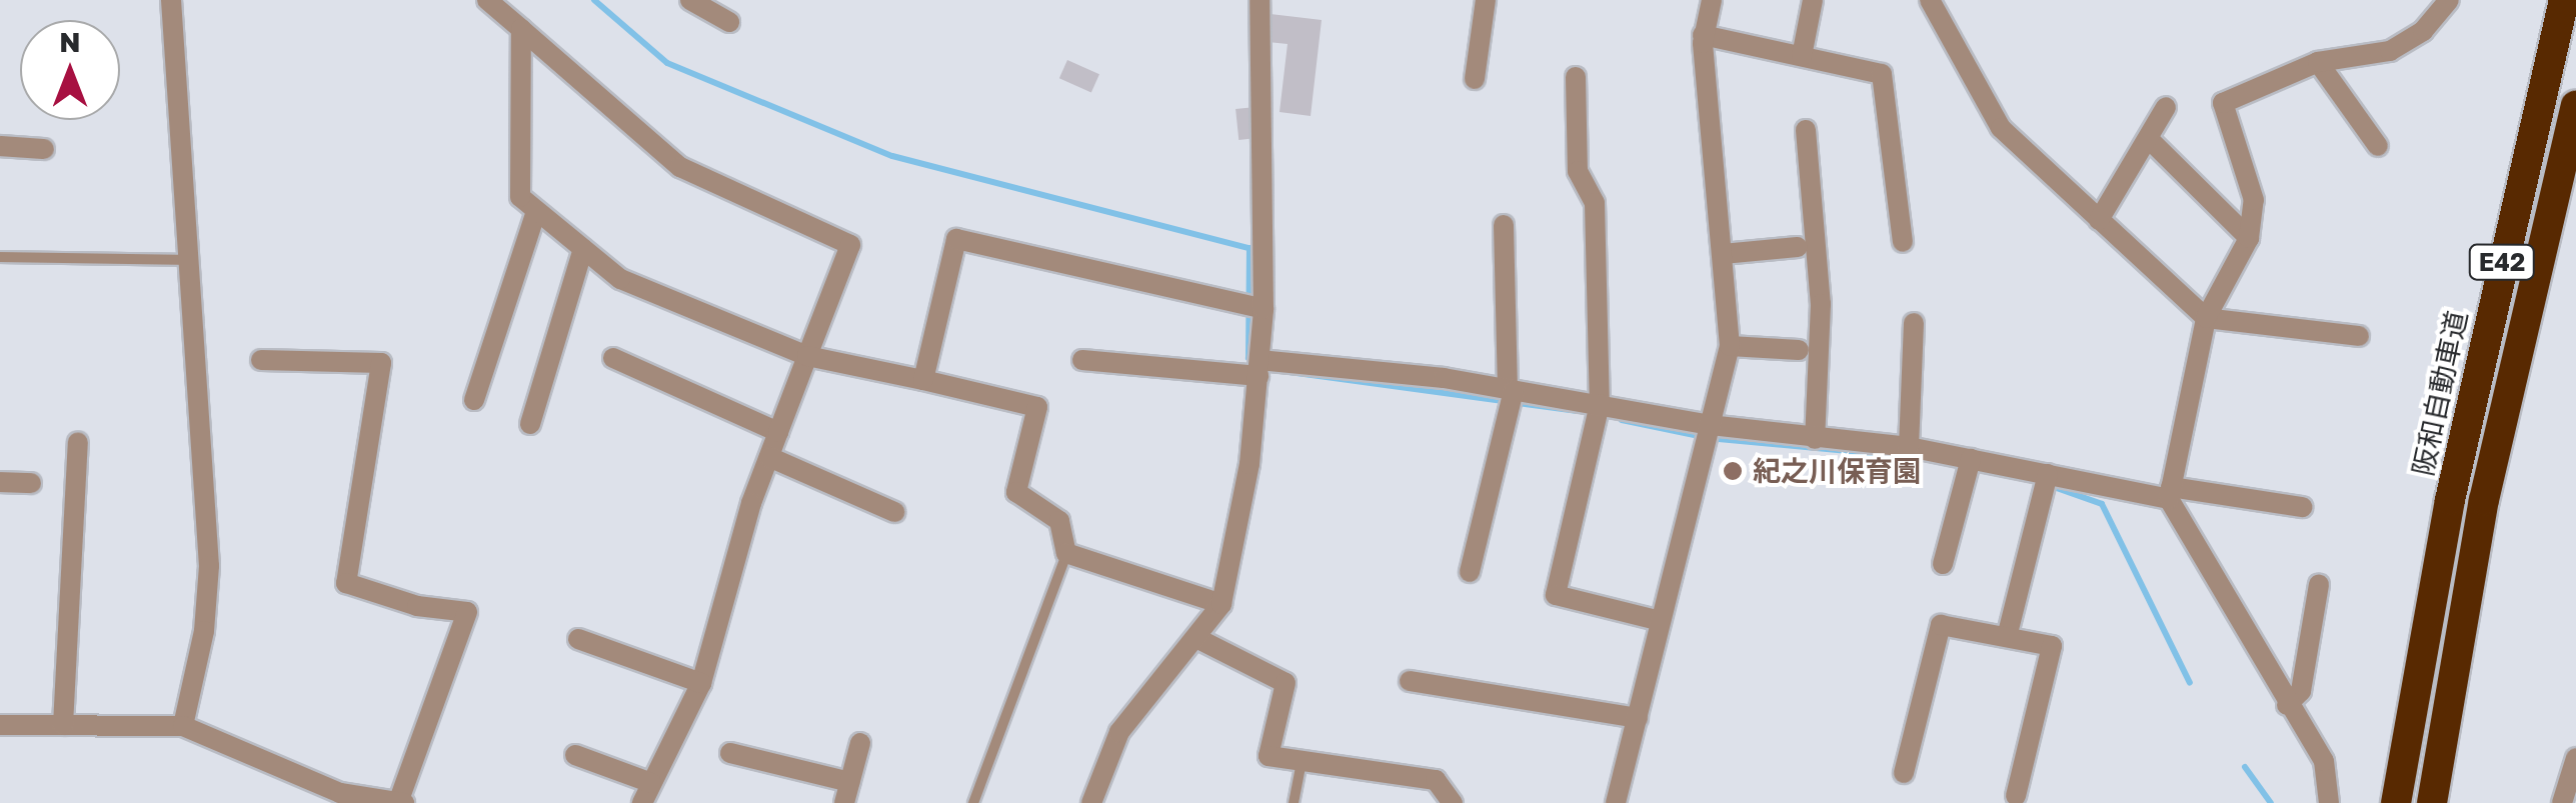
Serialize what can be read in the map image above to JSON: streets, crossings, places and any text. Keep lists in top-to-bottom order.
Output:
{
  "streets": {
    "highway": ["E42", "阪和自動車道"]
  },
  "places": ["紀之川保育園"],
  "north": "top"
}
